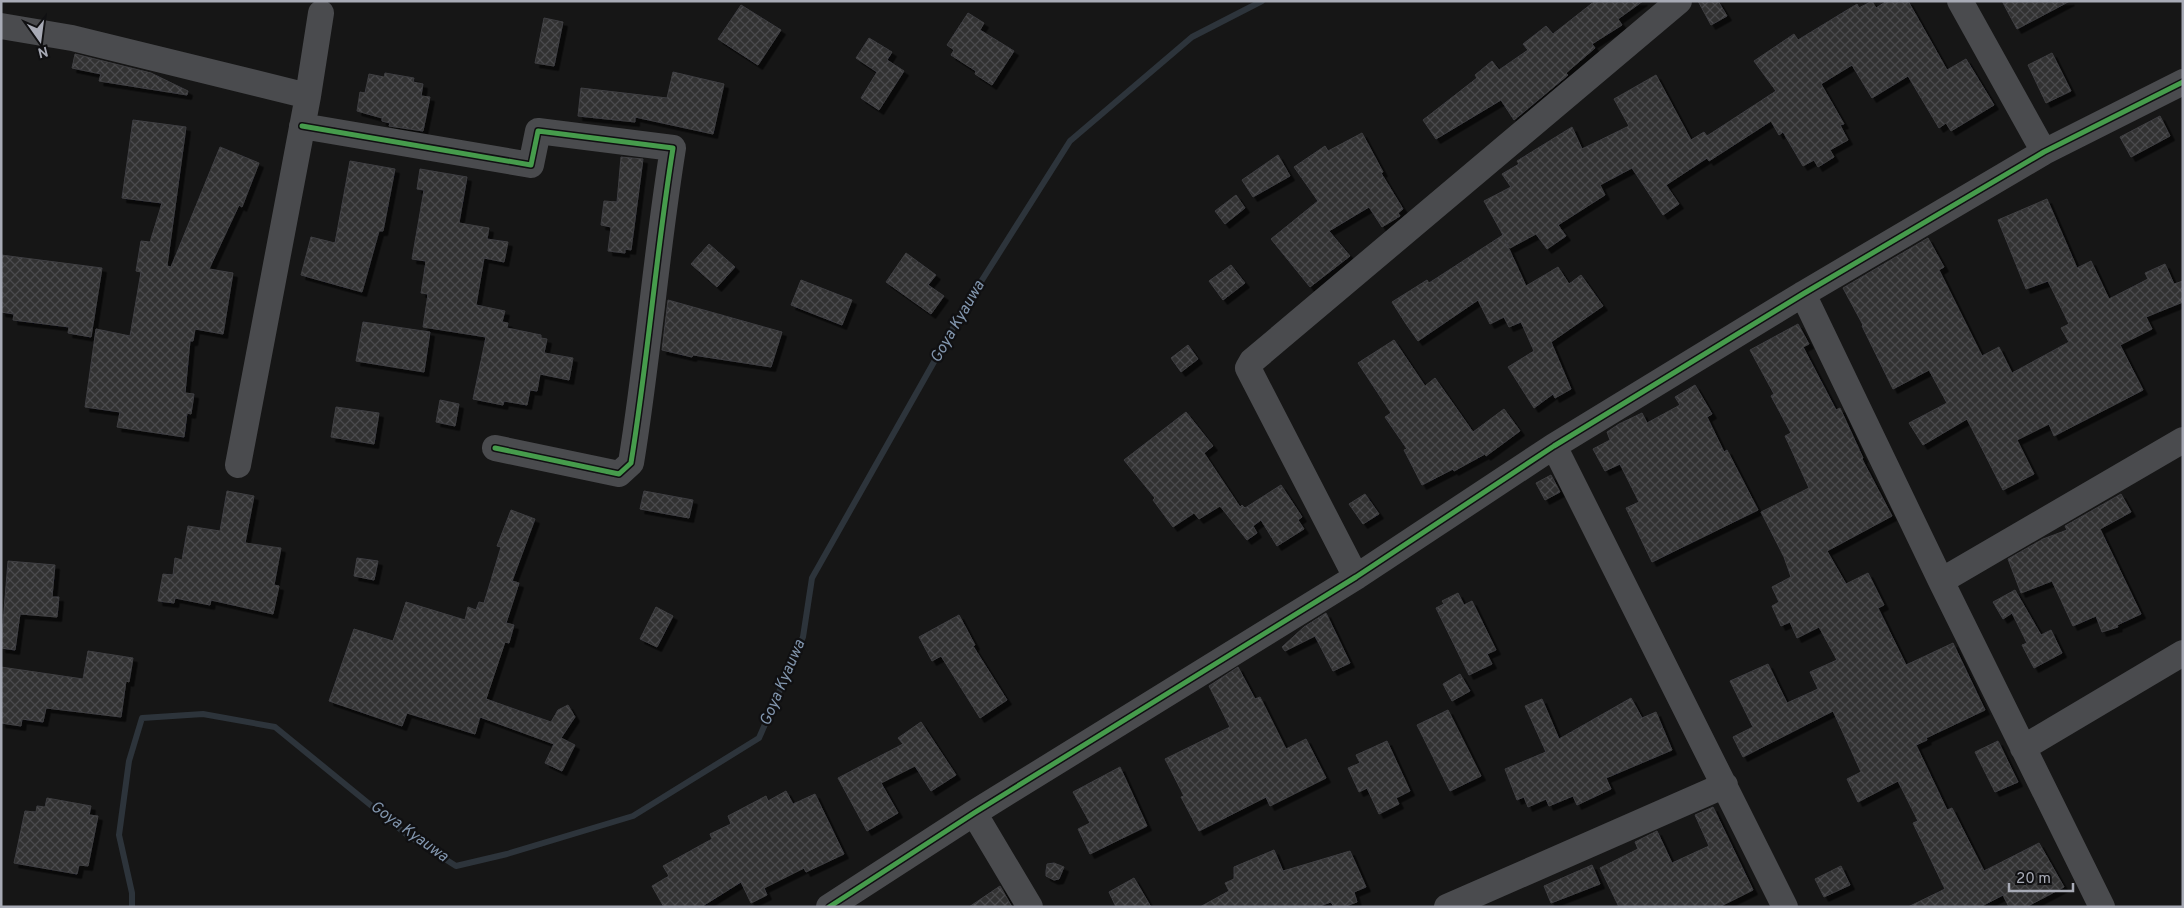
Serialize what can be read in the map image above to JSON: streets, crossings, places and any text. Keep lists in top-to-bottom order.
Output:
{
  "water": ["Goya Kyauwa"],
  "scale_bar": "20 m",
  "north": "bottom"
}
